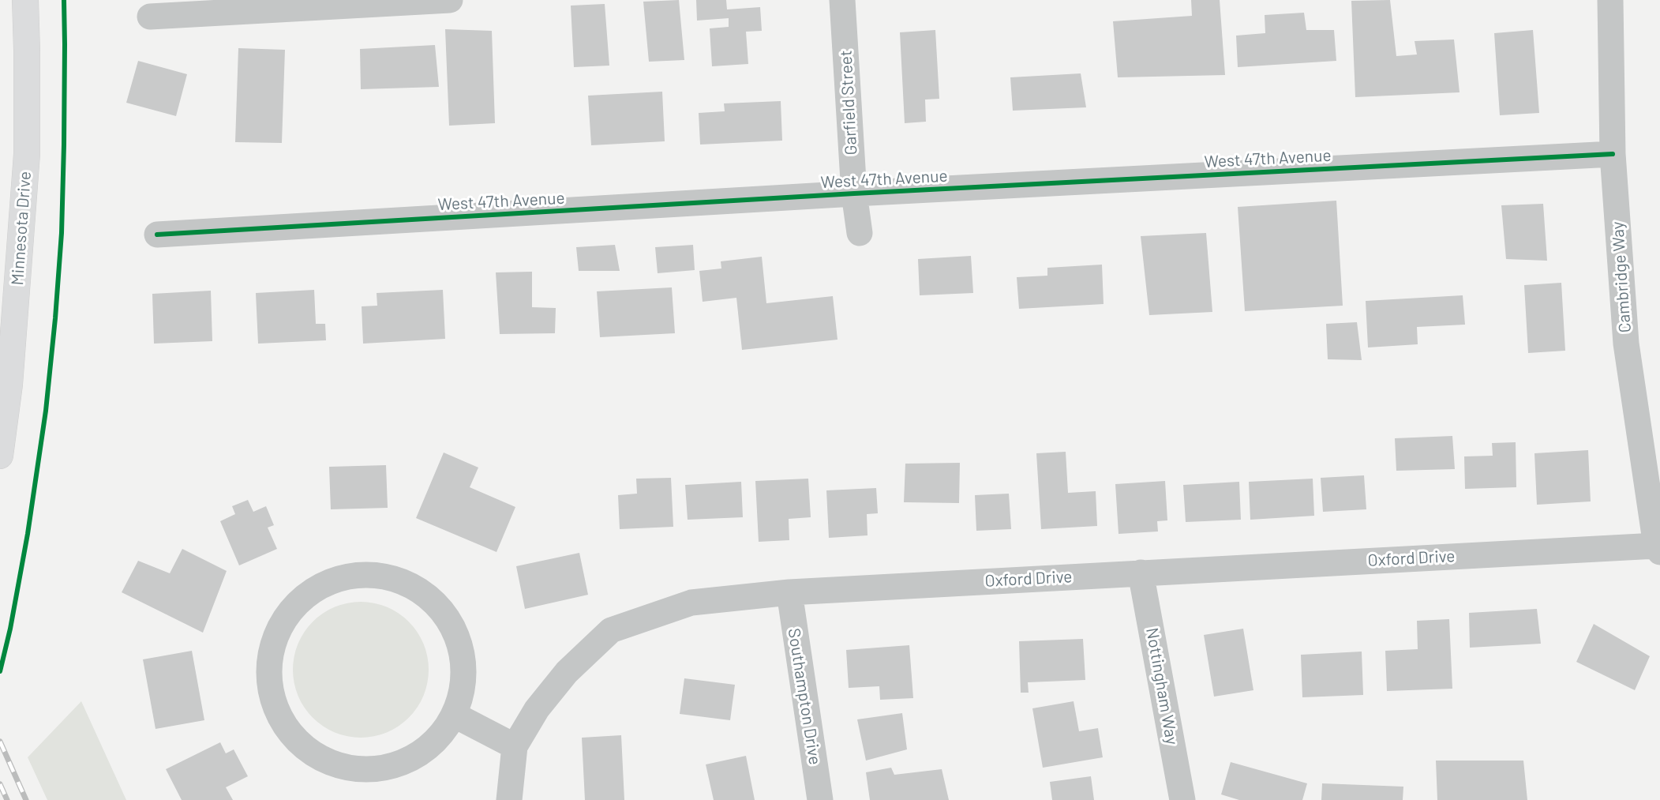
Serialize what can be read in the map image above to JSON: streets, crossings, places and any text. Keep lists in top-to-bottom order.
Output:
{
  "streets": {
    "highway": ["Minnesota Drive"],
    "street": [
      "Garfield Street",
      "West 47th Avenue",
      "Cambridge Way",
      "Oxford Drive",
      "Nottingham Way",
      "Southampton Drive"
    ]
  },
  "crossings": [
    ["Garfield Street", "West 47th Avenue"],
    ["West 47th Avenue", "Cambridge Way"],
    ["Cambridge Way", "Oxford Drive"],
    ["Oxford Drive", "Nottingham Way"],
    ["Oxford Drive", "Southampton Drive"]
  ]
}
